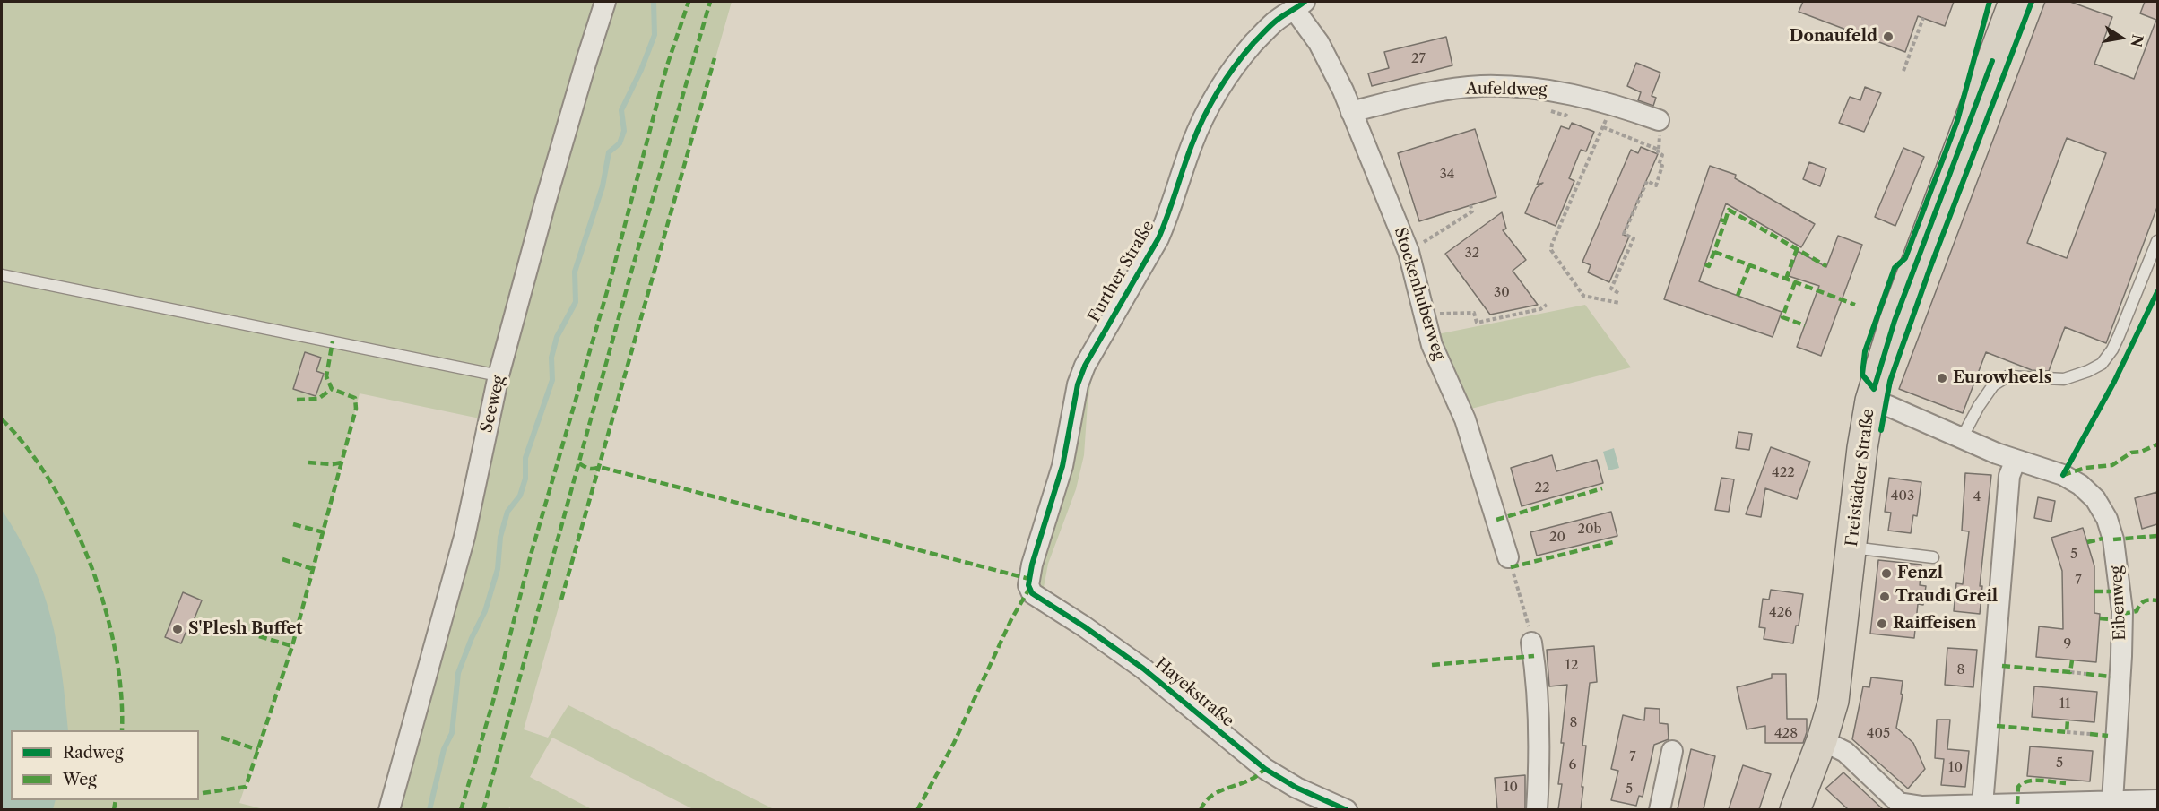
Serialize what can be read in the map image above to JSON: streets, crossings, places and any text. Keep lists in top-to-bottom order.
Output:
{
  "streets": {
    "main road": ["Freistädter Straße"],
    "street": [
      "Aufeldweg",
      "Further Straße",
      "Stockenhuberweg",
      "Seeweg",
      "Eibenweg",
      "Hayekstraße"
    ]
  },
  "crossings": [
    ["Aufeldweg", "Stockenhuberweg"],
    ["Further Straße", "Stockenhuberweg"],
    ["Further Straße", "Hayekstraße"],
    ["Freistädter Straße", "Eibenweg"]
  ],
  "places": [
    "Donaufeld",
    "Eurowheels",
    "Fenzl",
    "Traudi Greil",
    "Raiffeisen",
    "S'Plesh Buffet"
  ],
  "house_numbers": [
    "27",
    "34",
    "32",
    "30",
    "422",
    "22",
    "403",
    "4",
    "20b",
    "20",
    "5",
    "7",
    "426",
    "9",
    "12",
    "8",
    "11",
    "8",
    "428",
    "405",
    "7",
    "5",
    "6",
    "10",
    "10",
    "5"
  ],
  "legend": ["Radweg", "Weg"],
  "north": "right"
}
